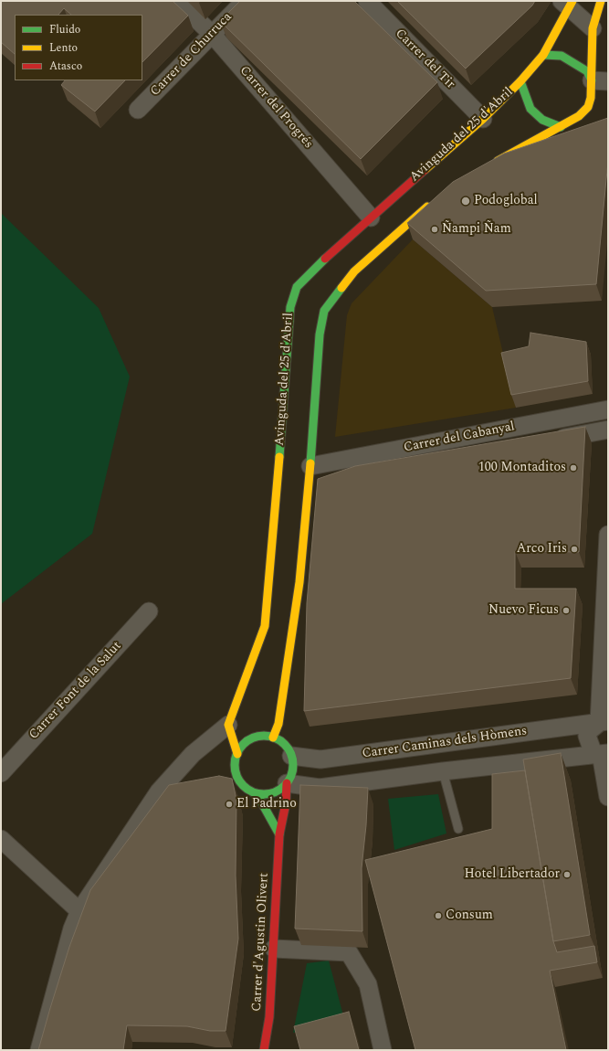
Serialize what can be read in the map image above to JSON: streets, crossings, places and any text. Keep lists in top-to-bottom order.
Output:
{
  "streets": {
    "street": [
      "Carrer de Churruca",
      "Carrer del Tir",
      "Carrer del Progrés",
      "Avinguda del 25 d'Abril",
      "Carrer del Cabanyal",
      "Carrer Font de la Salut",
      "Carrer Caminas dels Hòmens",
      "Carrer d'Agustin Olivert"
    ]
  },
  "crossings": [
    ["Carrer de Churruca", "Carrer del Progrés"],
    ["Carrer del Tir", "Avinguda del 25 d'Abril"],
    ["Carrer del Progrés", "Avinguda del 25 d'Abril"],
    ["Carrer Caminas dels Hòmens", "Carrer d'Agustin Olivert"]
  ],
  "places": [
    "Podoglobal",
    "Ñampi Ñam",
    "100 Montaditos",
    "Arco Iris",
    "Nuevo Ficus",
    "El Padrino",
    "Hotel Libertador",
    "Consum"
  ],
  "legend": ["Fluido", "Lento", "Atasco"]
}
